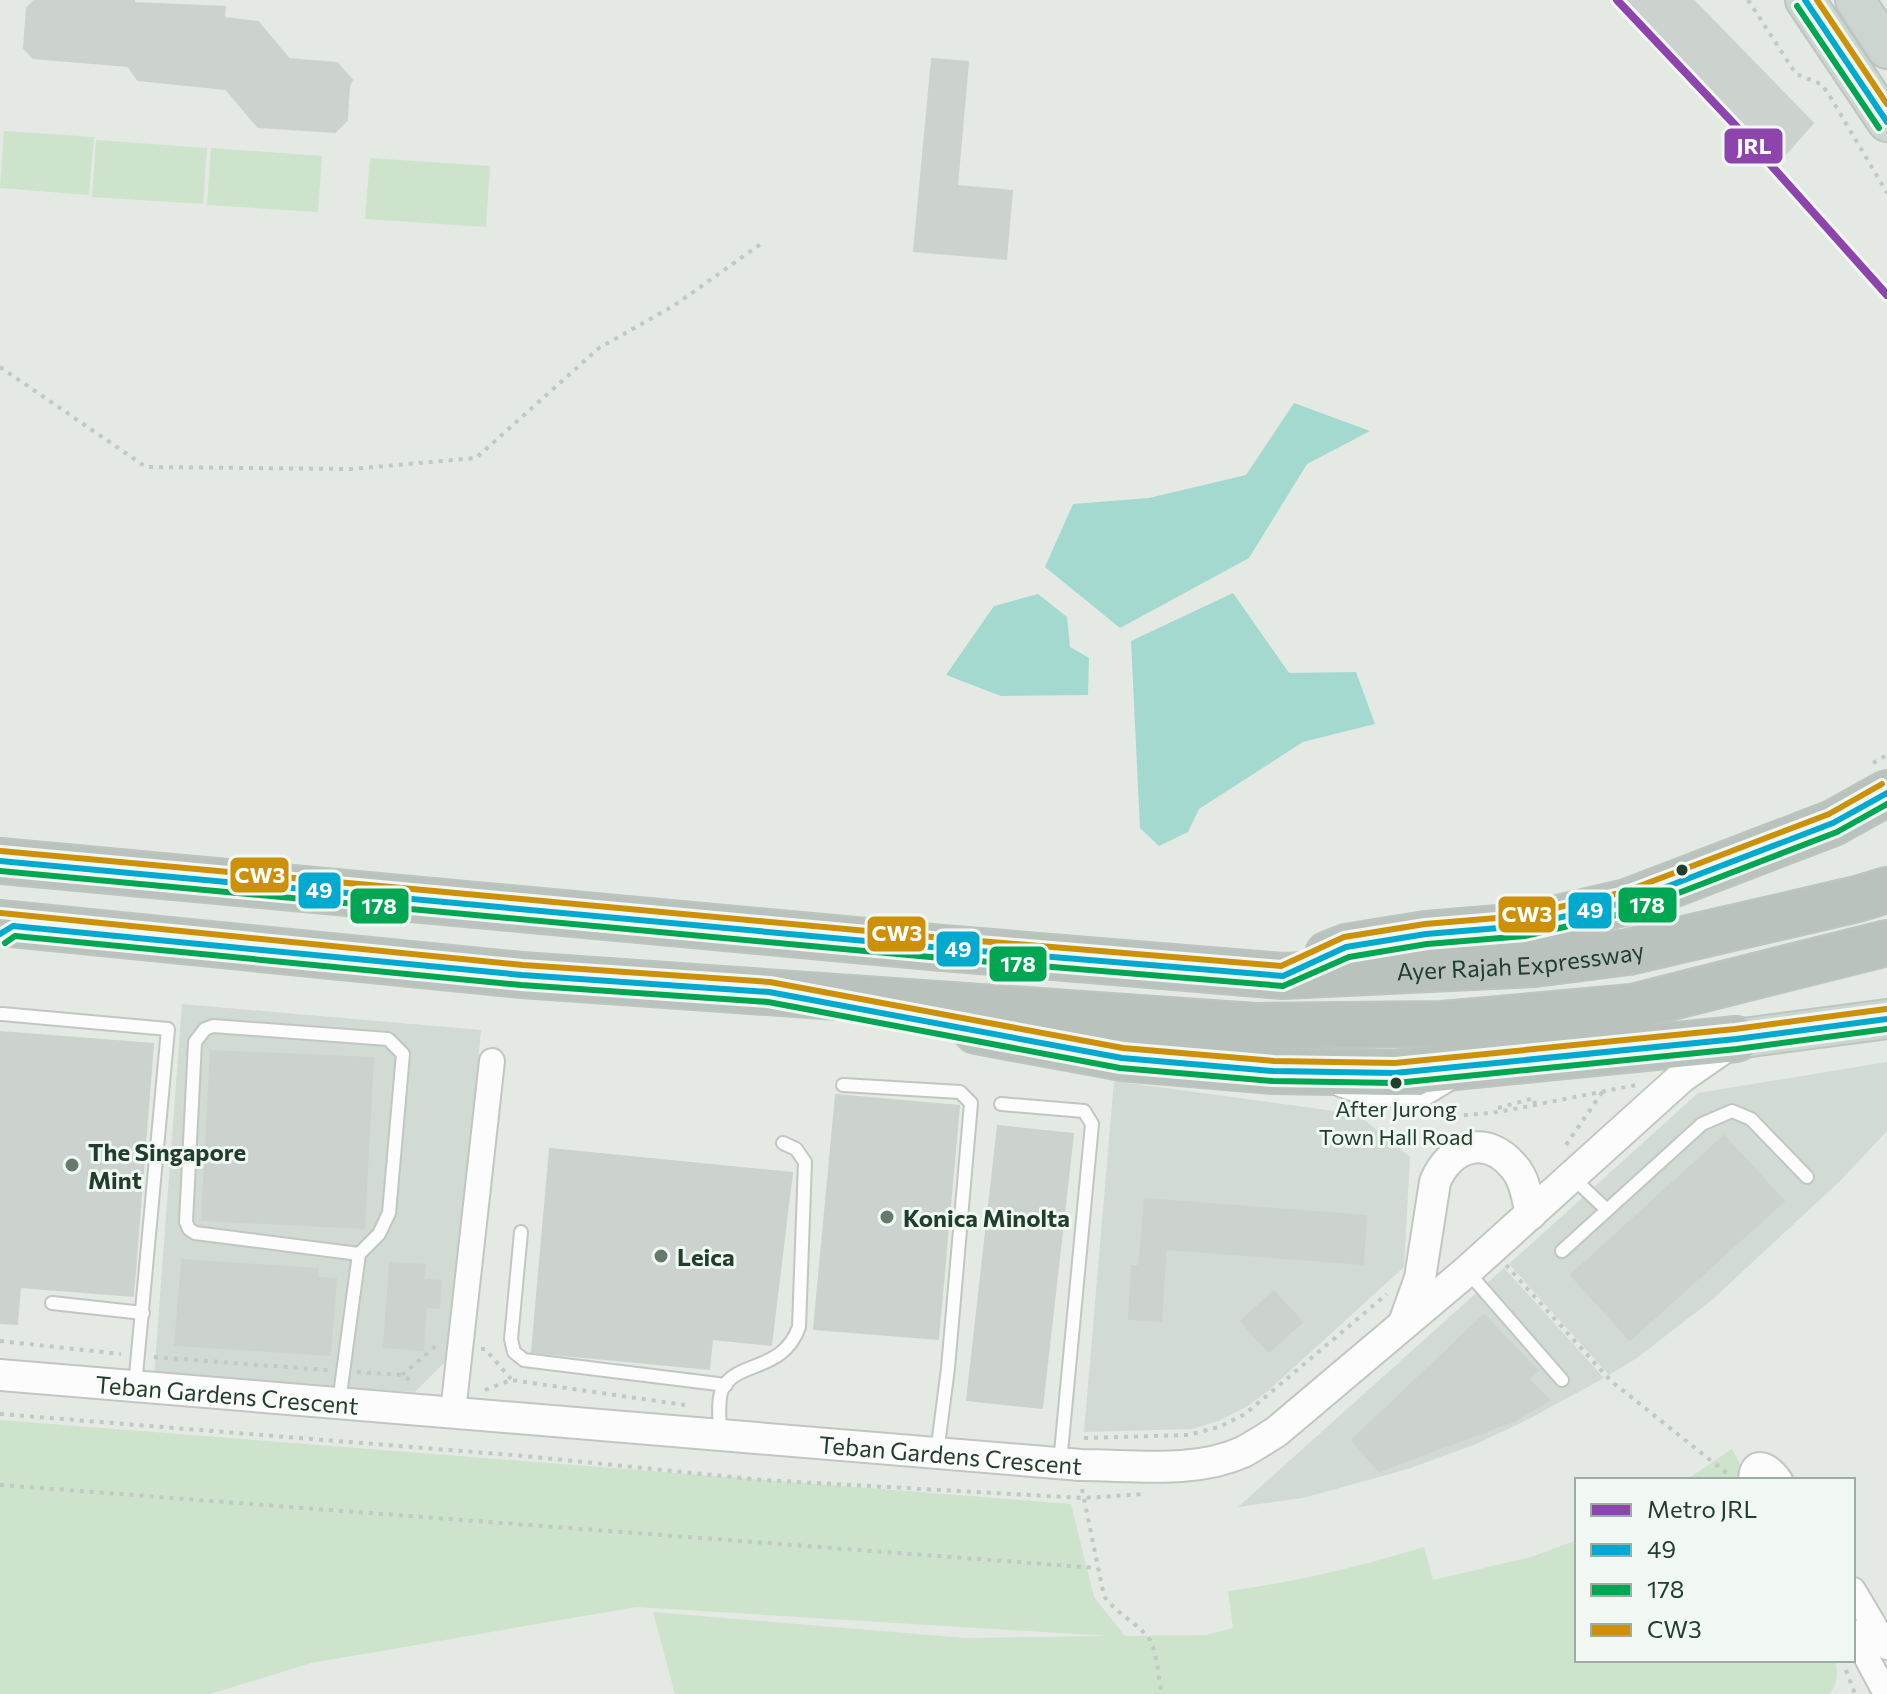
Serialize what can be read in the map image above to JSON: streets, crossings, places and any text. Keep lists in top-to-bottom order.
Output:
{
  "streets": {
    "highway": ["Ayer Rajah Expressway"],
    "street": ["Teban Gardens Crescent"]
  },
  "places": [
    "After Jurong Town Hall Road",
    "The Singapore Mint",
    "Konica Minolta",
    "Leica"
  ],
  "lines": [
    "metro line JRL",
    "transit line 49",
    "transit line CW3",
    "transit line 178"
  ],
  "legend": [
    "Metro JRL",
    "49",
    "178",
    "CW3"
  ]
}
